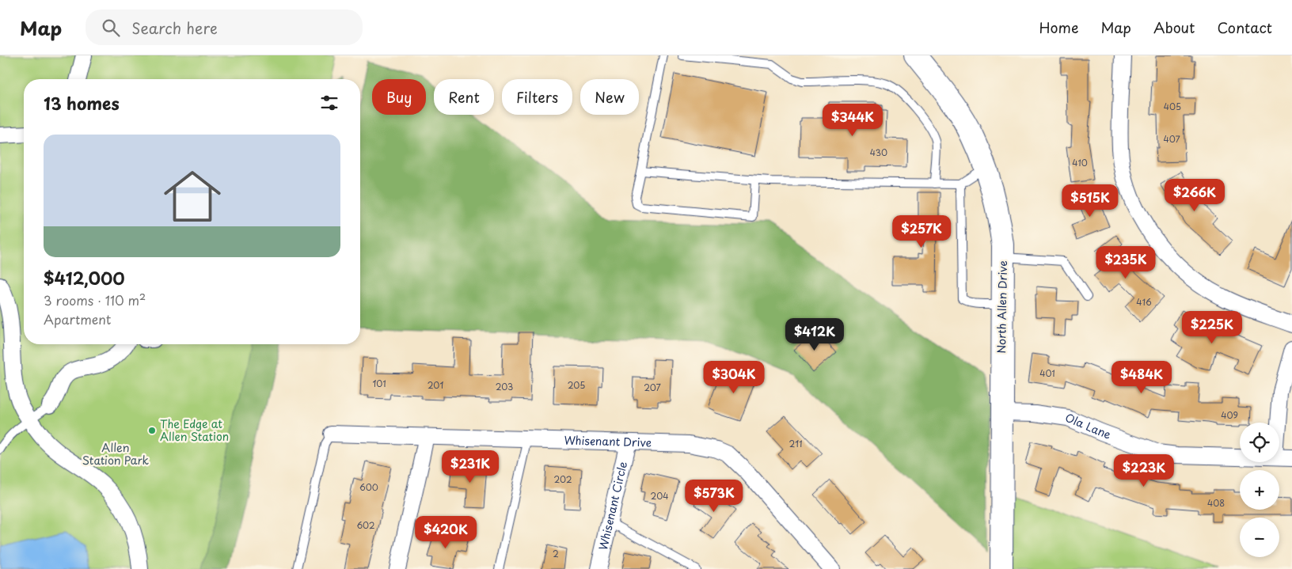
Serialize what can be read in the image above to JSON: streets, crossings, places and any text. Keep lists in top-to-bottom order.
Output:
{
  "streets": {
    "street": [
      "North Allen Drive",
      "Ola Lane",
      "Whisenant Drive",
      "Whisenant Circle"
    ]
  },
  "crossings": [
    ["North Allen Drive", "Ola Lane"],
    ["Whisenant Drive", "Whisenant Circle"]
  ],
  "parks": ["Allen Station Park"],
  "places": ["The Edge at Allen Station"],
  "house_numbers": [
    "405",
    "407",
    "430",
    "410",
    "416",
    "401",
    "101",
    "201",
    "205",
    "203",
    "207",
    "409",
    "211",
    "202",
    "600",
    "204",
    "408",
    "602",
    "2"
  ],
  "page": {
    "header": "Map",
    "search": "Search here",
    "nav": [
      "Home",
      "Map",
      "About",
      "Contact"
    ],
    "chip": [
      "Buy",
      "Rent",
      "Filters",
      "New"
    ],
    "heading": "13 homes",
    "price": [
      "$344K",
      "$266K",
      "$515K",
      "$257K",
      "$235K",
      "$225K",
      "$412K",
      "$304K",
      "$484K",
      "$231K",
      "$223K",
      "$573K",
      "$420K"
    ],
    "list": [
      {
        "name": "$412,000",
        "note": "3 rooms · 110 m² · Apartment"
      }
    ],
    "map_buttons": ["+", "−"]
  }
}
